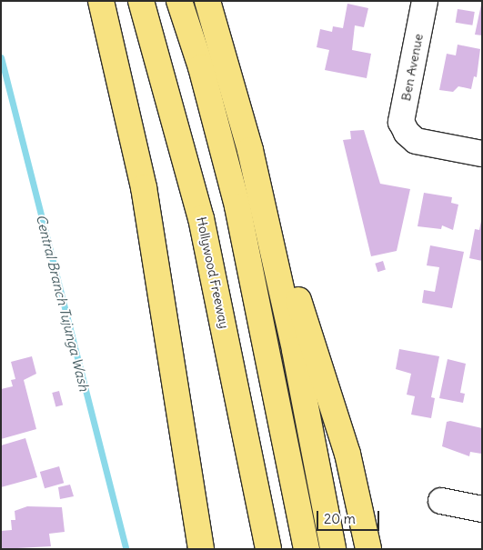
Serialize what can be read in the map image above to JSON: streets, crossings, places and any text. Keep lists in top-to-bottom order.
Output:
{
  "streets": {
    "highway": ["Hollywood Freeway"],
    "street": ["Ben Avenue"]
  },
  "water": ["Central Branch Tujunga Wash"],
  "scale_bar": "20 m"
}
